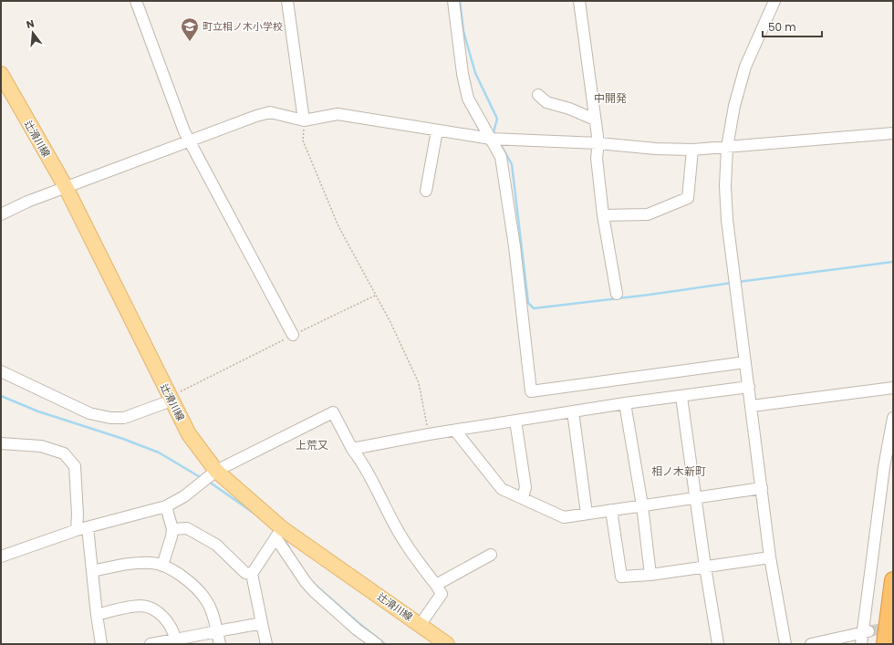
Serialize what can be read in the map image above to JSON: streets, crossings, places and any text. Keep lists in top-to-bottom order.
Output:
{
  "streets": {
    "main road": ["辻滑川線"]
  },
  "districts": ["中開発", "上荒又", "相ノ木新町"],
  "places": {
    "school or university": ["町立相ノ木小学校"]
  },
  "scale_bar": "50 m",
  "north": "top"
}
